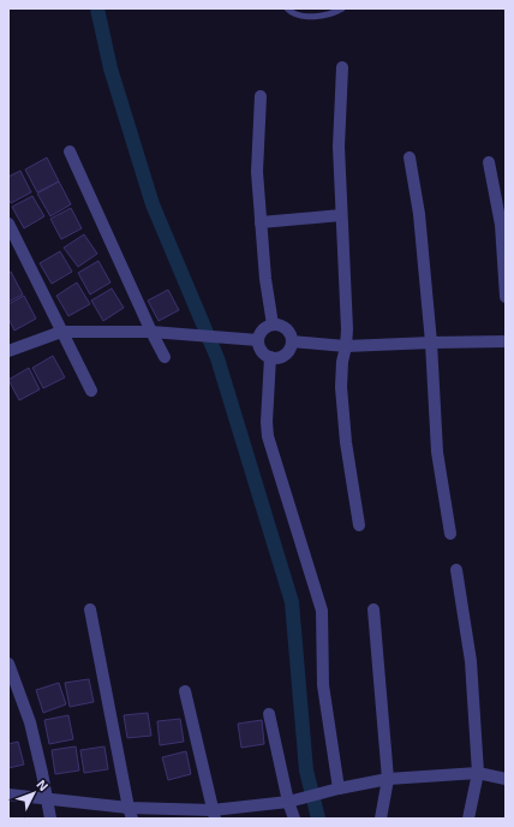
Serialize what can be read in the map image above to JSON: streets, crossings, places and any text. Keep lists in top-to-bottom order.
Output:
{
  "north": "top right"
}
